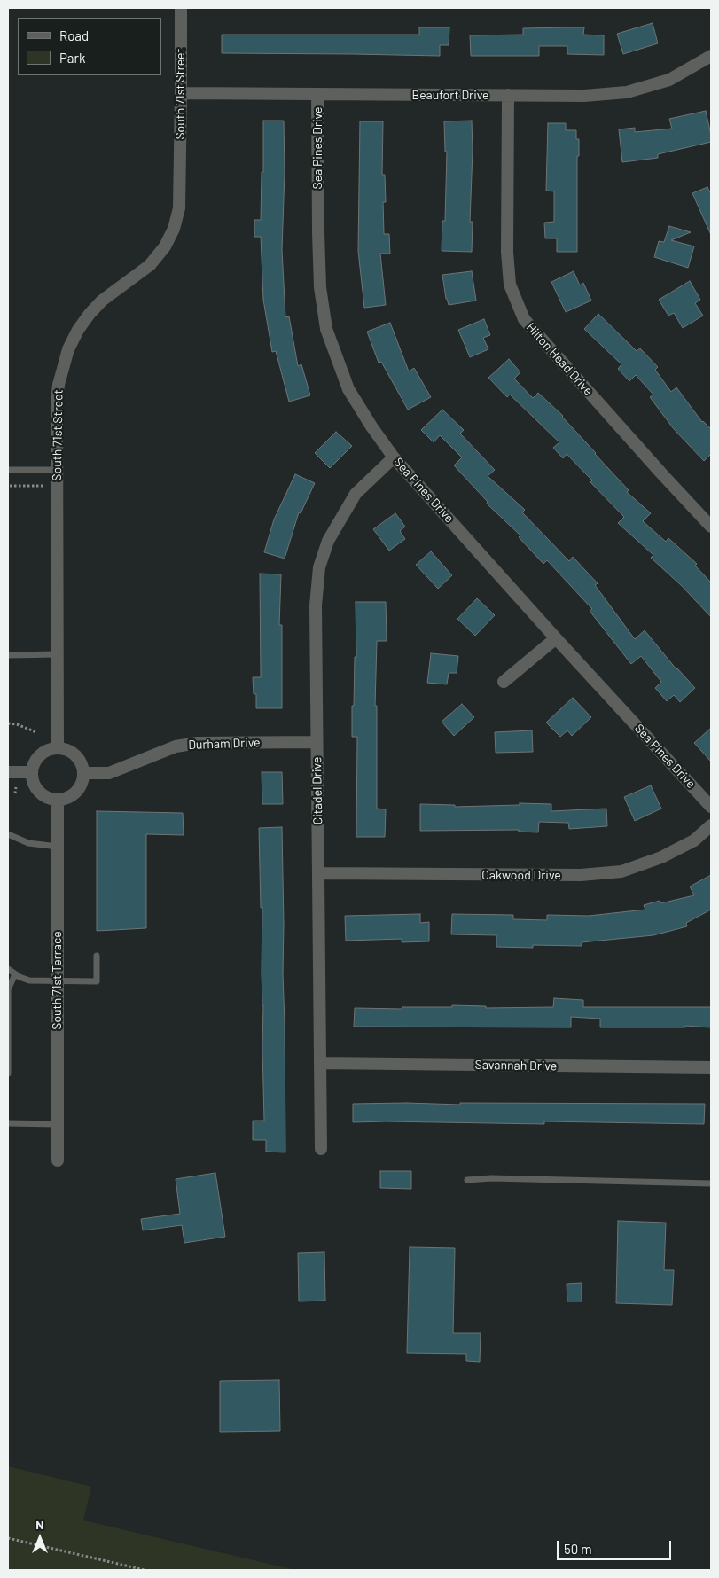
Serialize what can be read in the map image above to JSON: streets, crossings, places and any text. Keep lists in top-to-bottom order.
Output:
{
  "streets": {
    "street": [
      "South 71st Street",
      "Beaufort Drive",
      "Sea Pines Drive",
      "Hilton Head Drive",
      "Durham Drive",
      "Citadel Drive",
      "Oakwood Drive",
      "South 71st Terrace",
      "Savannah Drive"
    ]
  },
  "crossings": [
    ["South 71st Street", "Beaufort Drive"],
    ["South 71st Street", "Durham Drive"],
    ["South 71st Street", "South 71st Terrace"],
    ["Beaufort Drive", "Sea Pines Drive"],
    ["Beaufort Drive", "Hilton Head Drive"],
    ["Sea Pines Drive", "Citadel Drive"],
    ["Durham Drive", "Citadel Drive"],
    ["Durham Drive", "South 71st Terrace"],
    ["Citadel Drive", "Oakwood Drive"],
    ["Citadel Drive", "Savannah Drive"]
  ],
  "legend": ["Road", "Park"],
  "scale_bar": "50 m",
  "north": "top"
}
